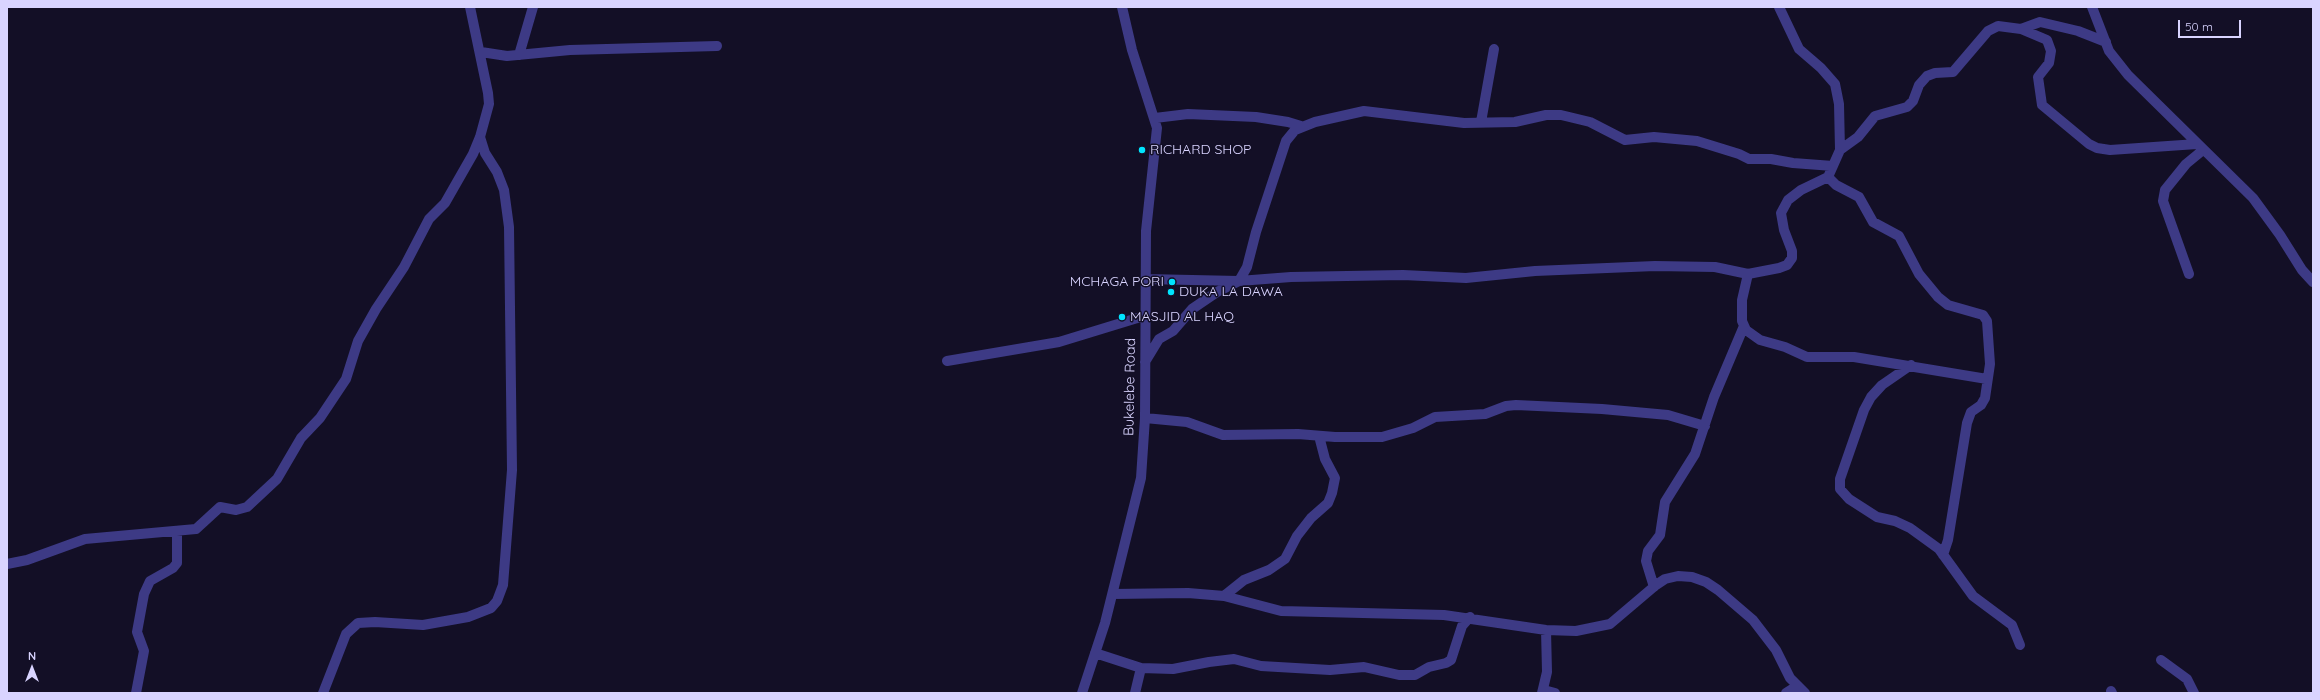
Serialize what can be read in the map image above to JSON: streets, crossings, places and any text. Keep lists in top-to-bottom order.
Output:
{
  "streets": {
    "street": ["Bukelebe Road"]
  },
  "places": [
    "RICHARD SHOP",
    "MCHAGA PORI",
    "DUKA LA DAWA",
    "MASJID AL HAQ"
  ],
  "scale_bar": "50 m",
  "north": "top"
}
